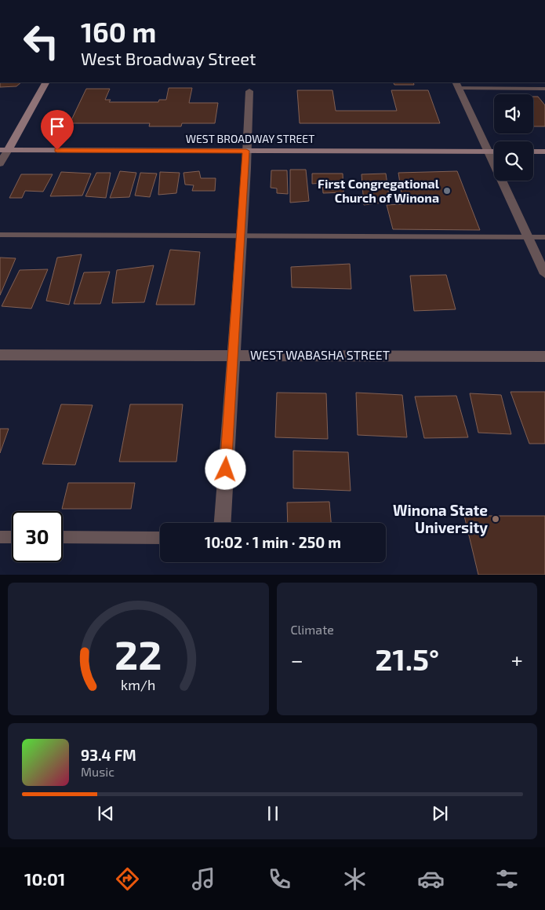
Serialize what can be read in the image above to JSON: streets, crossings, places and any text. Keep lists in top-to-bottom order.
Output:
{
  "streets": {
    "main road": ["WEST BROADWAY STREET"],
    "street": ["WEST WABASHA STREET"]
  },
  "places": ["First Congregational Church of Winona", "Winona State University"],
  "page": {
    "turn": ["160 m", "West Broadway Street"],
    "limit": "30",
    "trip": "10:02 · 1 min · 250 m",
    "tile": "Climate",
    "heat": ["−", "21.5°", "+"],
    "song": ["93.4 FM", "Music"],
    "tabs": "10:01",
    "gauge": ["22", "km/h"]
  }
}
